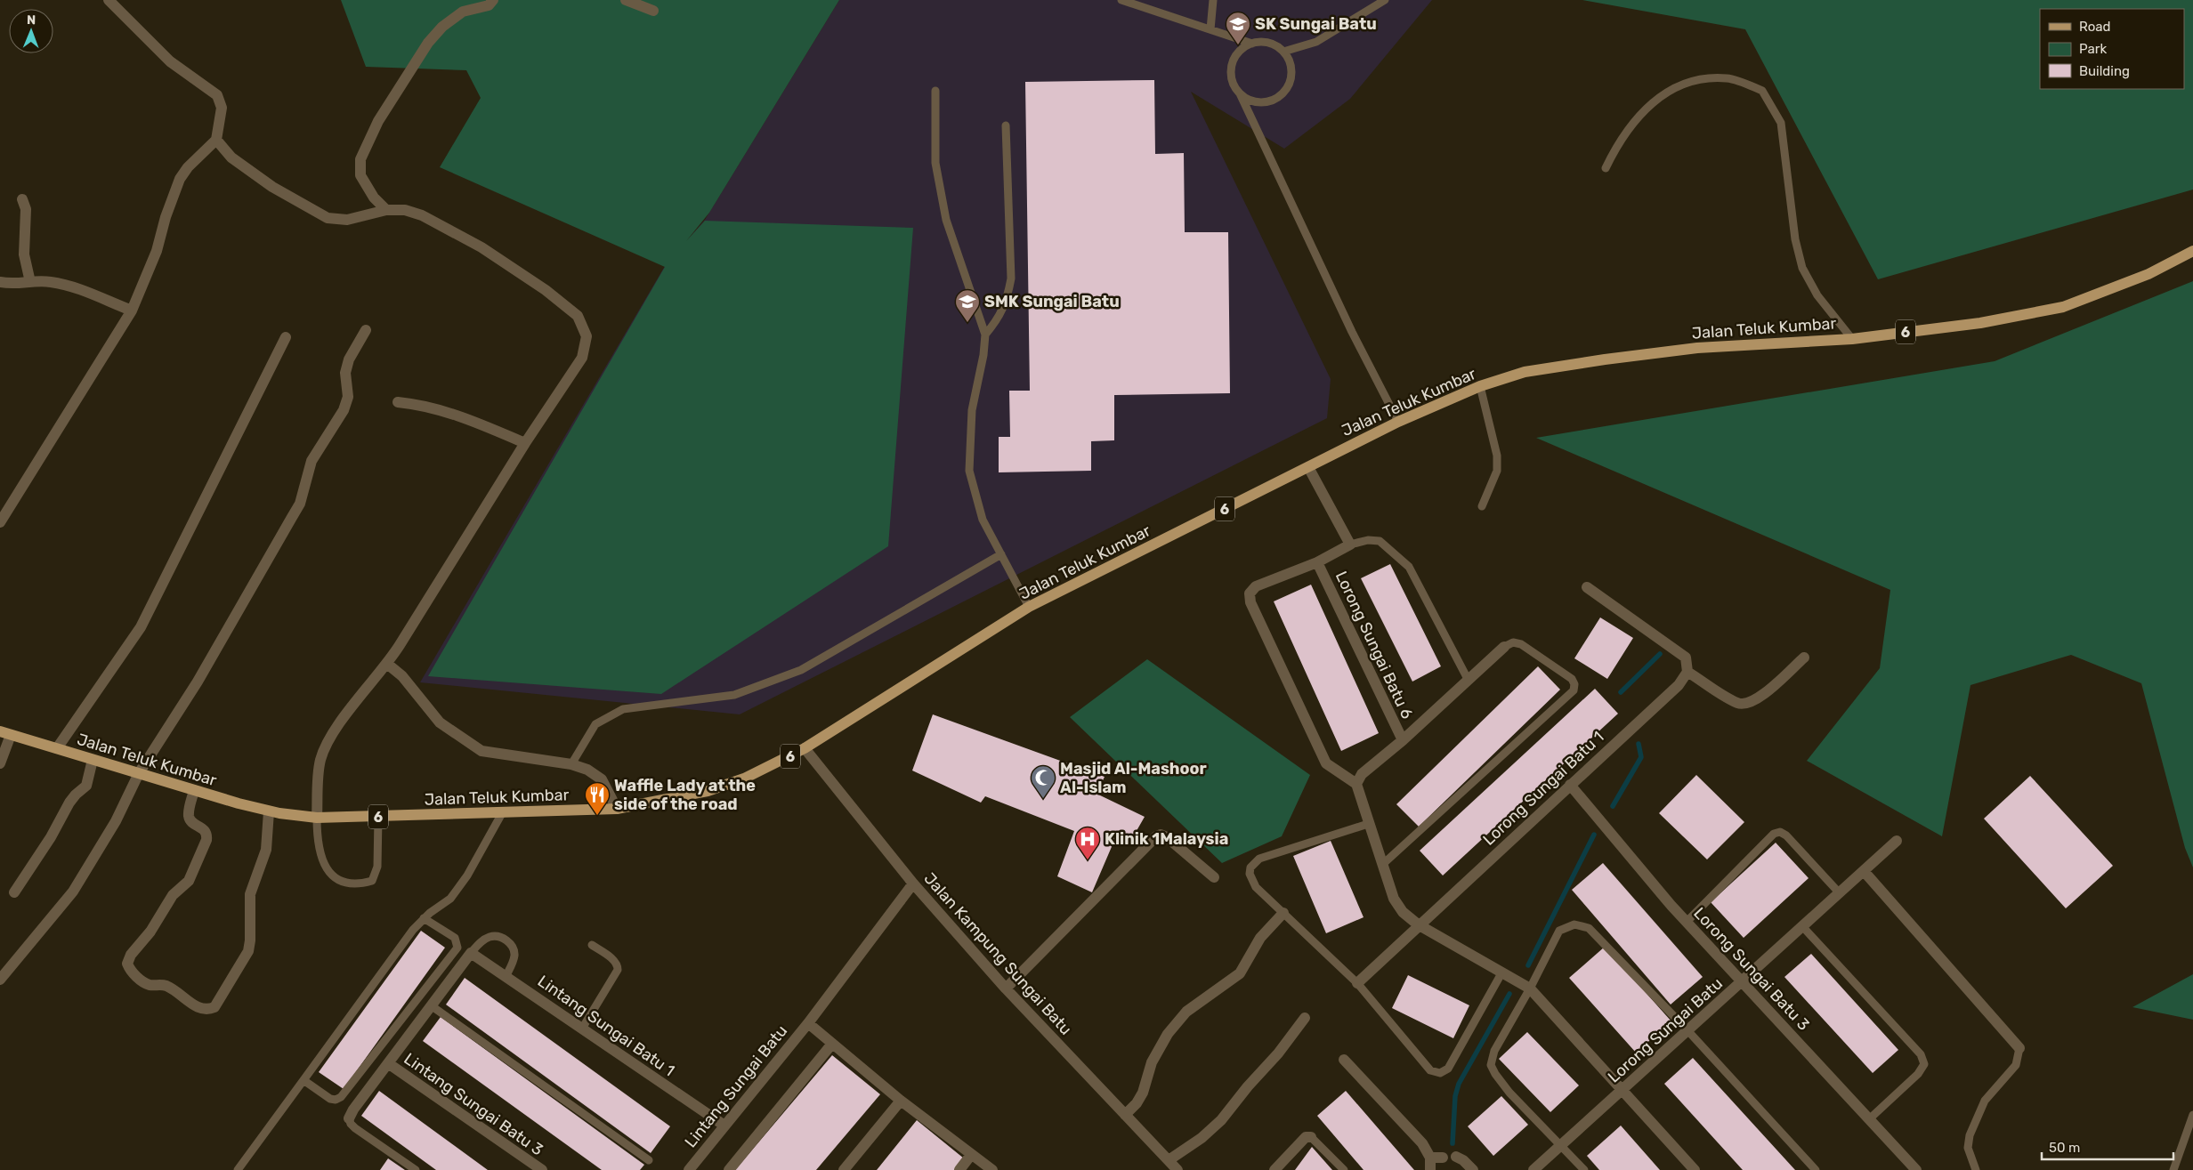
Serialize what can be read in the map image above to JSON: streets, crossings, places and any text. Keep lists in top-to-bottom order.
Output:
{
  "streets": {
    "main road": ["Jalan Teluk Kumbar", "6"],
    "street": [
      "Lorong Sungai Batu 6",
      "Lorong Sungai Batu 1",
      "Jalan Kampung Sungai Batu",
      "Lorong Sungai Batu 3",
      "Lintang Sungai Batu 1",
      "Lorong Sungai Batu",
      "Lintang Sungai Batu",
      "Lintang Sungai Batu 3"
    ]
  },
  "crossings": [
    ["Jalan Teluk Kumbar", "Jalan Kampung Sungai Batu"],
    ["Lorong Sungai Batu 1", "Lorong Sungai Batu 3"],
    ["Jalan Kampung Sungai Batu", "Lintang Sungai Batu"],
    ["Lorong Sungai Batu 3", "Lorong Sungai Batu"],
    ["Lintang Sungai Batu 1", "Lintang Sungai Batu"]
  ],
  "places": {
    "school or university": ["SK Sungai Batu", "SMK Sungai Batu"],
    "mosque": ["Masjid Al-Mashoor Al-Islam"],
    "restaurant": ["Waffle Lady at the side of the road"],
    "hospital": ["Klinik 1Malaysia"]
  },
  "legend": ["Road", "Park", "Building"],
  "scale_bar": "50 m",
  "north": "top"
}
